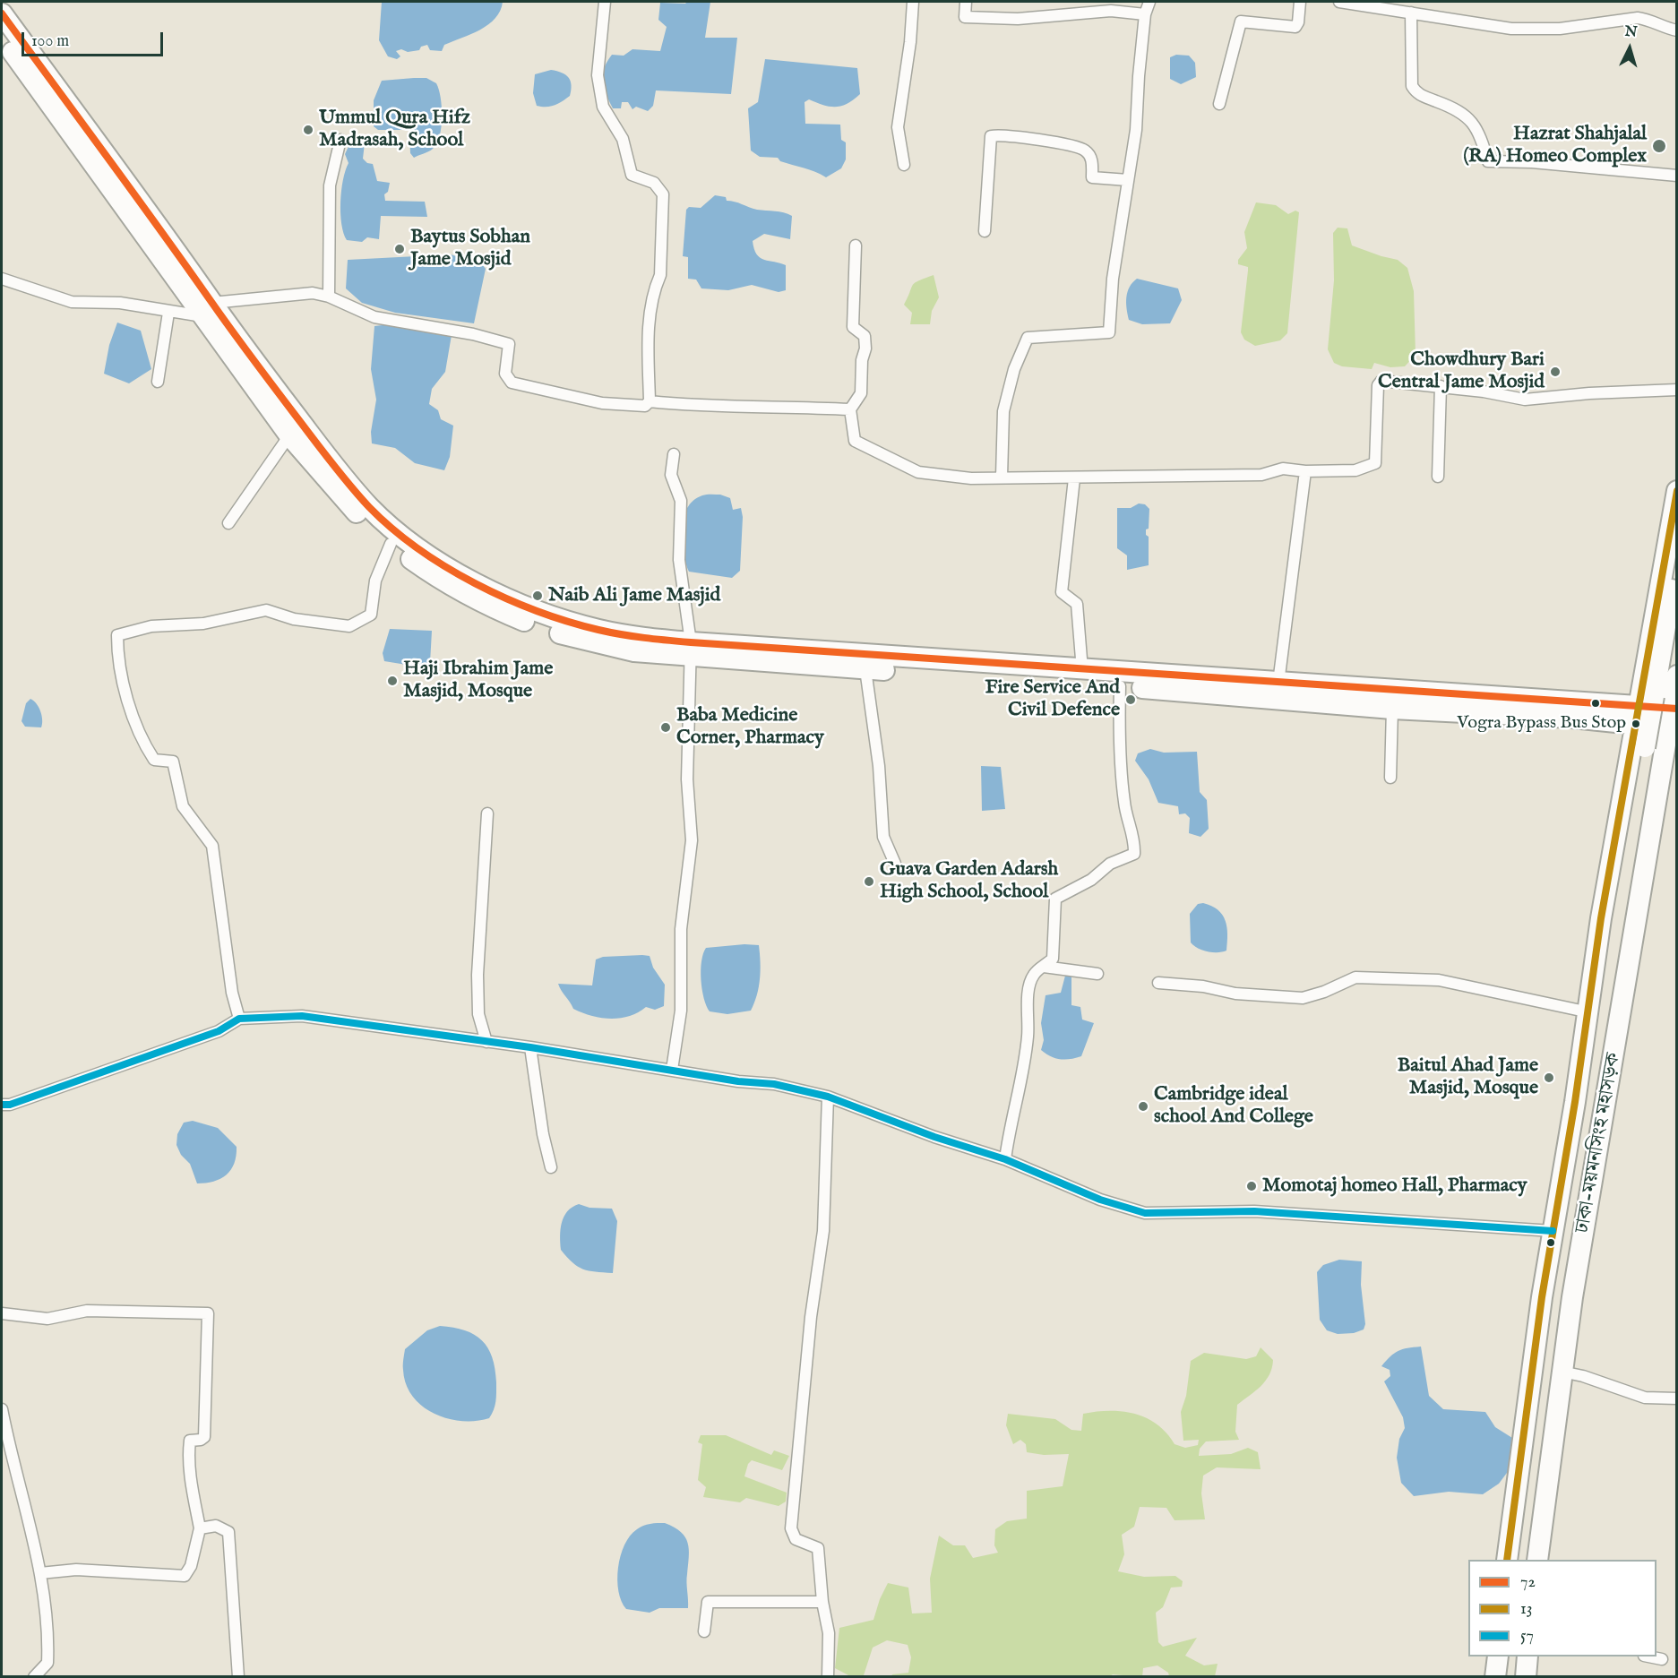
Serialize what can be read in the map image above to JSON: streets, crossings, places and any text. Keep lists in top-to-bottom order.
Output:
{
  "streets": {
    "highway": ["ঢাকা-ময়মনসিংহ মহাসড়ক"]
  },
  "places": [
    "Ummul Qura Hifz Madrasah, School",
    "Hazrat Shahjalal (RA) Homeo Complex",
    "Baytus Sobhan Jame Mosjid",
    "Chowdhury Bari Central Jame Mosjid",
    "Naib Ali Jame Masjid",
    "Haji Ibrahim Jame Masjid, Mosque",
    "Fire Service And Civil Defence",
    "Vogra Bypass Bus Stop",
    "Baba Medicine Corner, Pharmacy",
    "Guava Garden Adarsh High School, School",
    "Baitul Ahad Jame Masjid, Mosque",
    "Cambridge ideal school And College",
    "Momotaj homeo Hall, Pharmacy"
  ],
  "lines": ["transit line 72", "transit line 13", "transit line 57"],
  "legend": ["72", "13", "57"],
  "scale_bar": "100 m",
  "north": "top"
}
